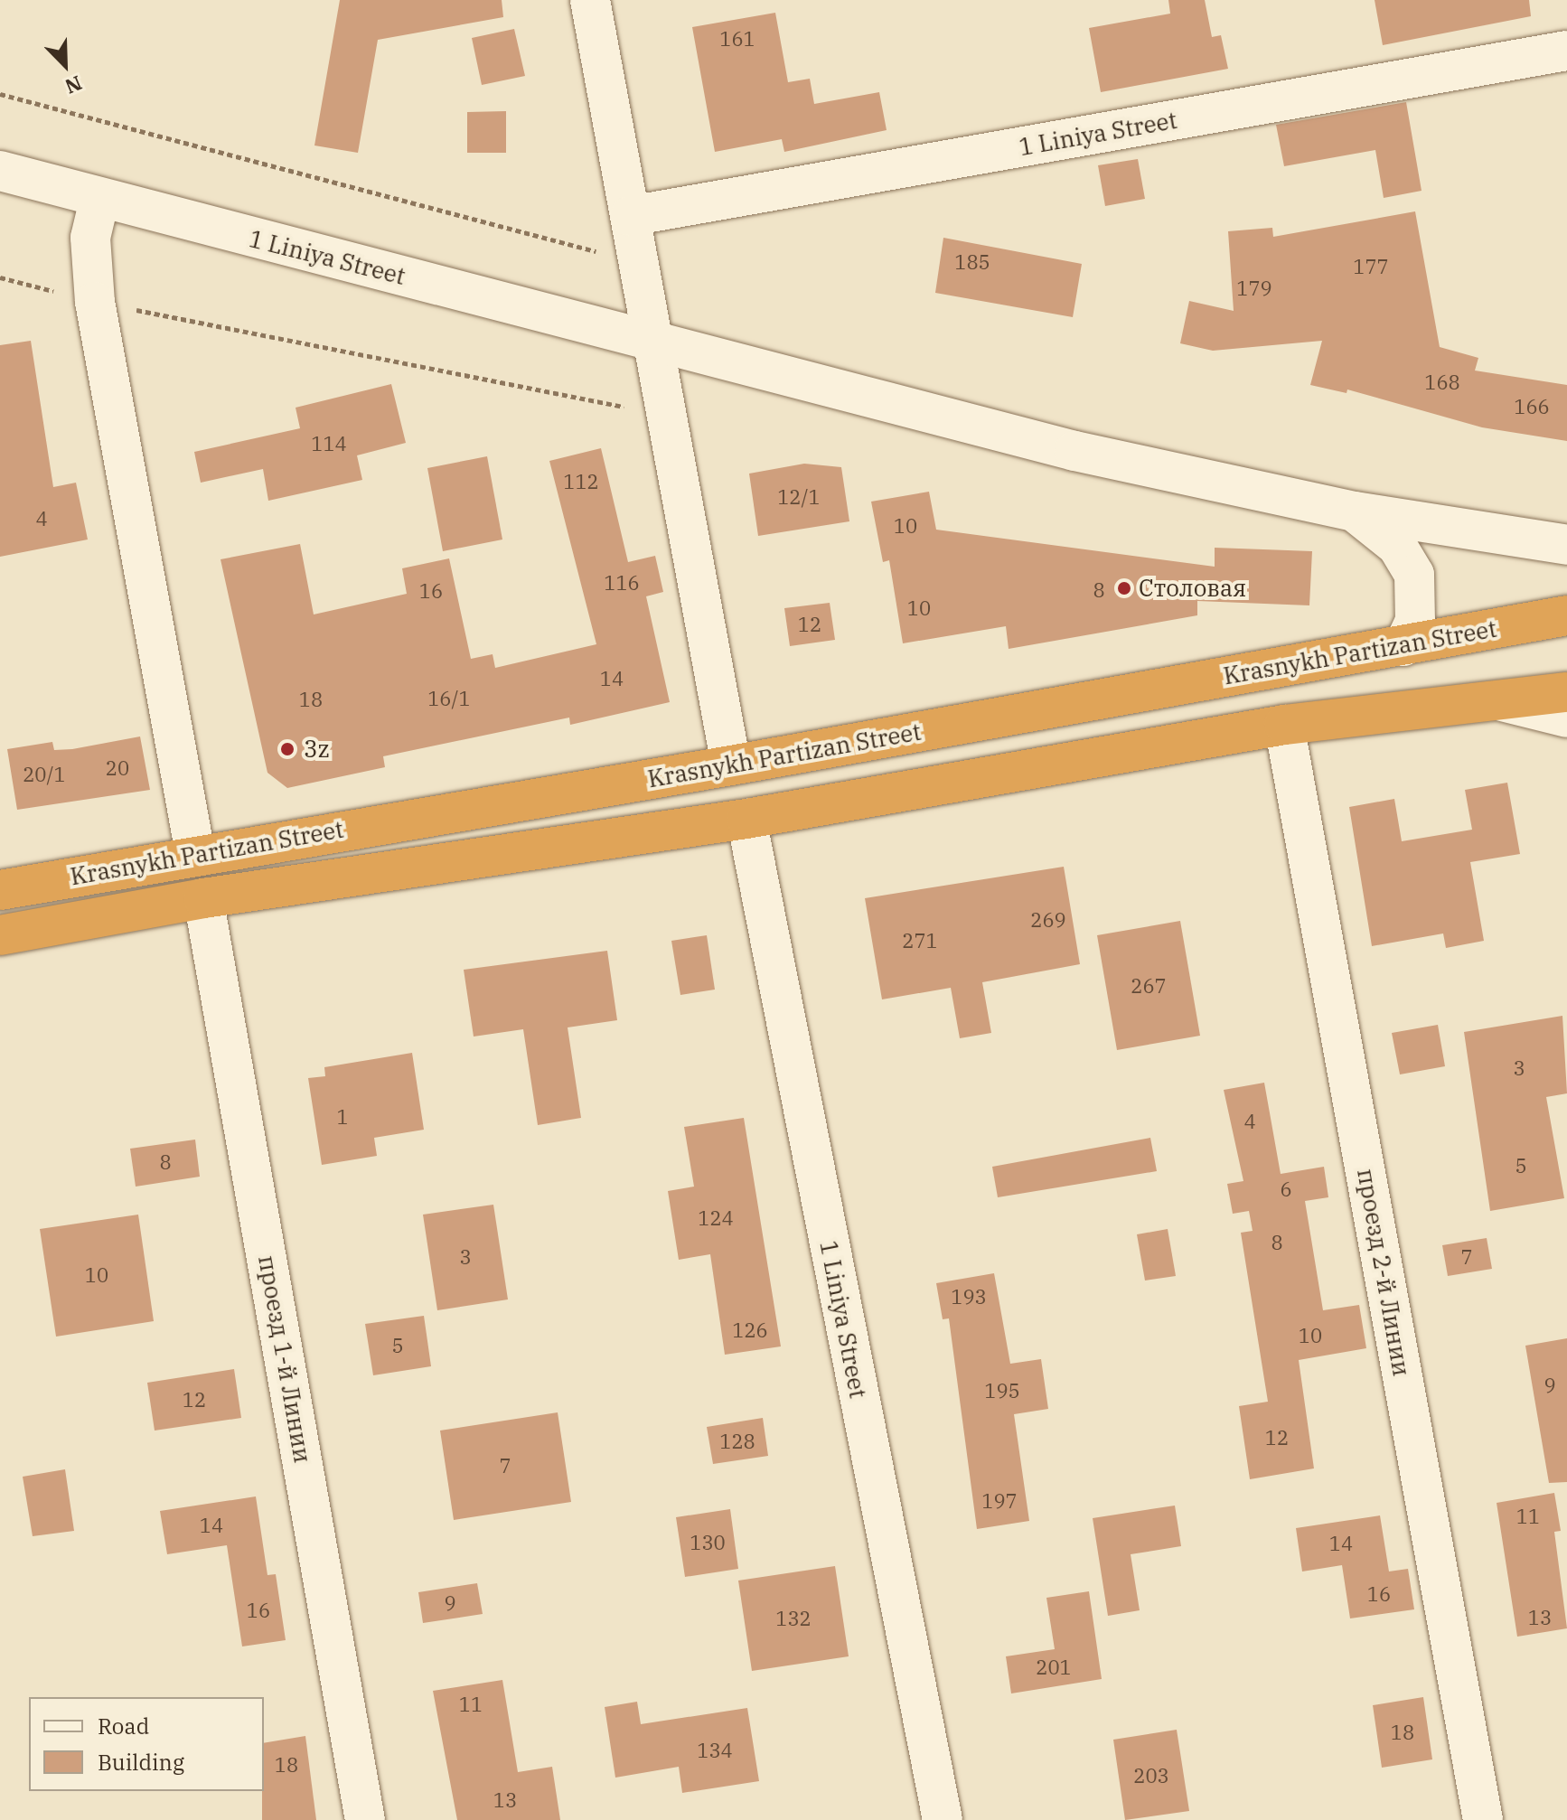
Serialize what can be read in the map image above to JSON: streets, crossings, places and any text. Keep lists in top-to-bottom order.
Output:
{
  "streets": {
    "highway": ["Krasnykh Partizan Street"],
    "street": ["1 Liniya Street", "проезд 2-й Линии", "проезд 1-й Линии"]
  },
  "crossings": [
    ["1 Liniya Street", "Krasnykh Partizan Street"],
    ["Krasnykh Partizan Street", "проезд 2-й Линии"],
    ["Krasnykh Partizan Street", "проезд 1-й Линии"]
  ],
  "places": ["Столовая", "3z"],
  "house_numbers": [
    "161",
    "185",
    "177",
    "179",
    "168",
    "166",
    "114",
    "112",
    "12/1",
    "4",
    "10",
    "116",
    "8",
    "16",
    "10",
    "12",
    "14",
    "16/1",
    "18",
    "20",
    "20/1",
    "269",
    "271",
    "267",
    "3",
    "1",
    "4",
    "8",
    "5",
    "6",
    "124",
    "8",
    "3",
    "7",
    "10",
    "193",
    "126",
    "10",
    "5",
    "9",
    "195",
    "12",
    "12",
    "128",
    "7",
    "197",
    "11",
    "14",
    "130",
    "14",
    "16",
    "9",
    "16",
    "13",
    "132",
    "201",
    "11",
    "18",
    "134",
    "18",
    "203",
    "13"
  ],
  "legend": ["Road", "Building"],
  "north": "bottom right"
}
